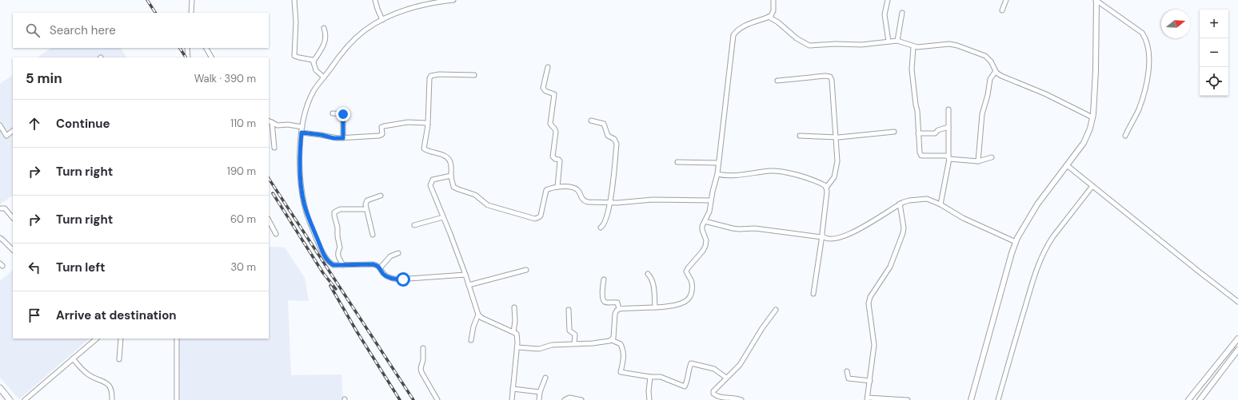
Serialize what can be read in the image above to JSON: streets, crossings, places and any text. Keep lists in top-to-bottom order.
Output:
{
  "north": "right",
  "page": {
    "map_buttons": ["+", "−"],
    "search": "Search here",
    "heading": ["5 min", "Walk · 390 m"],
    "list": [
      ["Continue", "110 m"],
      ["Turn right", "190 m"],
      ["Turn right", "60 m"],
      ["Turn left", "30 m"],
      "Arrive at destination"
    ]
  }
}
